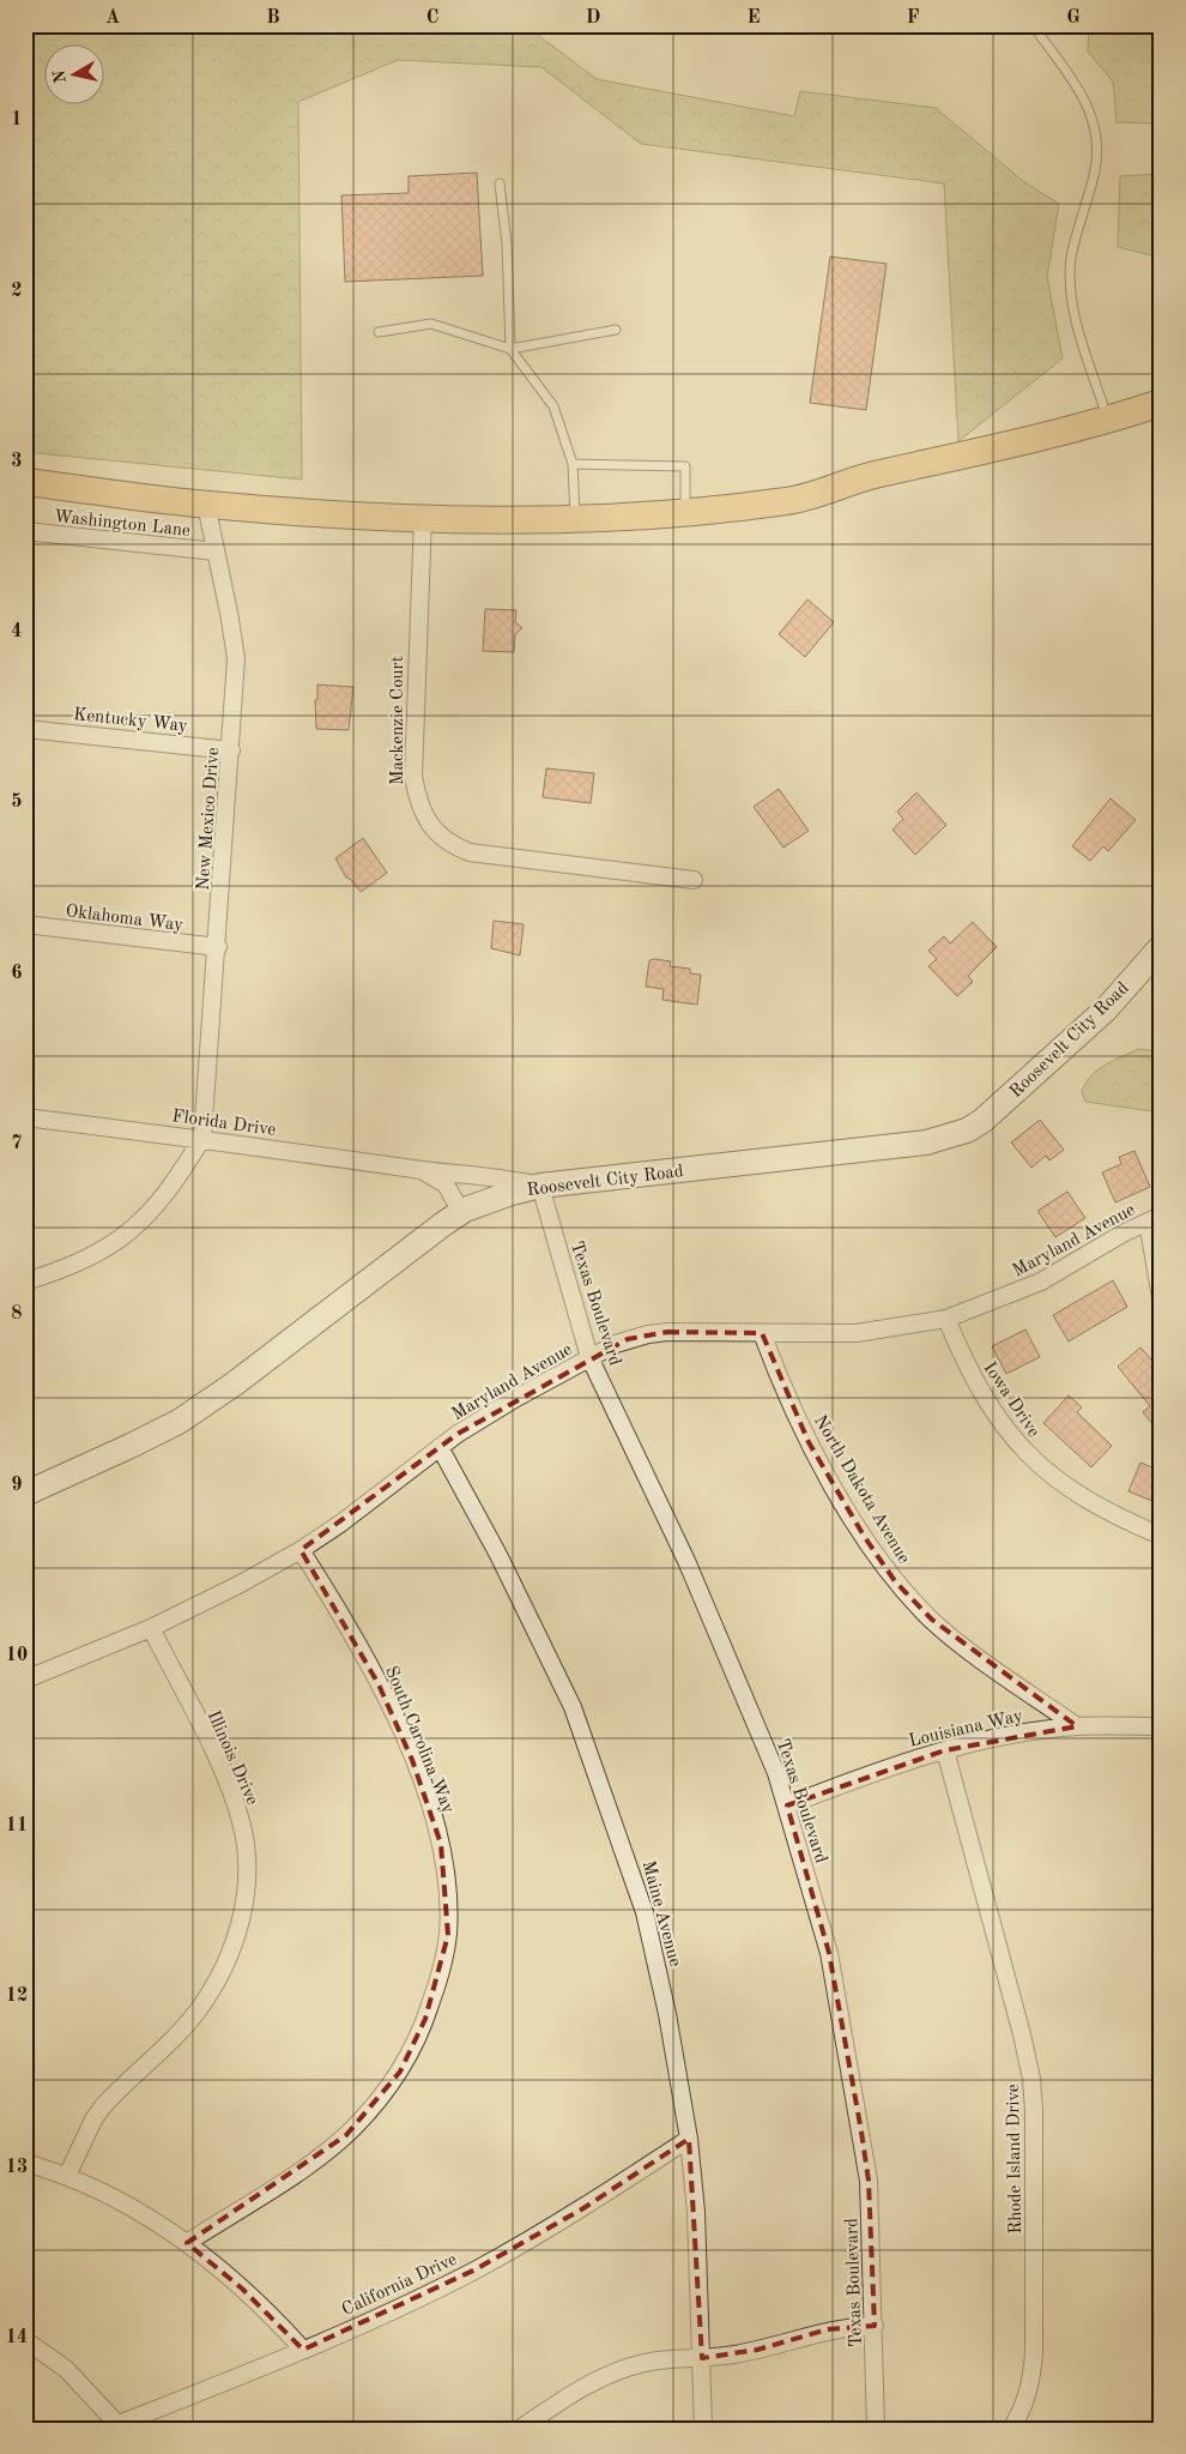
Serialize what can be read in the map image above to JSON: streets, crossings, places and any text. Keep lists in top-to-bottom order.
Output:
{
  "streets": {
    "street": [
      "Washington Lane",
      "Kentucky Way",
      "Mackenzie Court",
      "New Mexico Drive",
      "Oklahoma Way",
      "Roosevelt City Road",
      "Florida Drive",
      "Maryland Avenue",
      "Texas Boulevard",
      "Iowa Drive",
      "North Dakota Avenue",
      "Louisiana Way",
      "South Carolina Way",
      "Illinois Drive",
      "Maine Avenue",
      "Rhode Island Drive",
      "California Drive"
    ]
  },
  "crossings": [
    ["Washington Lane", "New Mexico Drive"],
    ["Kentucky Way", "New Mexico Drive"],
    ["New Mexico Drive", "Oklahoma Way"],
    ["New Mexico Drive", "Florida Drive"],
    ["Roosevelt City Road", "Florida Drive"],
    ["Roosevelt City Road", "Texas Boulevard"],
    ["Florida Drive", "Texas Boulevard"],
    ["Maryland Avenue", "Texas Boulevard"],
    ["Maryland Avenue", "Iowa Drive"],
    ["Maryland Avenue", "North Dakota Avenue"],
    ["Maryland Avenue", "South Carolina Way"],
    ["Maryland Avenue", "Illinois Drive"],
    ["Maryland Avenue", "Maine Avenue"],
    ["Texas Boulevard", "Louisiana Way"],
    ["North Dakota Avenue", "Louisiana Way"],
    ["Louisiana Way", "Rhode Island Drive"],
    ["Maine Avenue", "California Drive"]
  ],
  "north": "left",
  "grid": {
    "columns": [
      "A",
      "B",
      "C",
      "D",
      "E",
      "F",
      "G"
    ],
    "rows": [
      "1",
      "2",
      "3",
      "4",
      "5",
      "6",
      "7",
      "8",
      "9",
      "10",
      "11",
      "12",
      "13",
      "14"
    ]
  }
}
